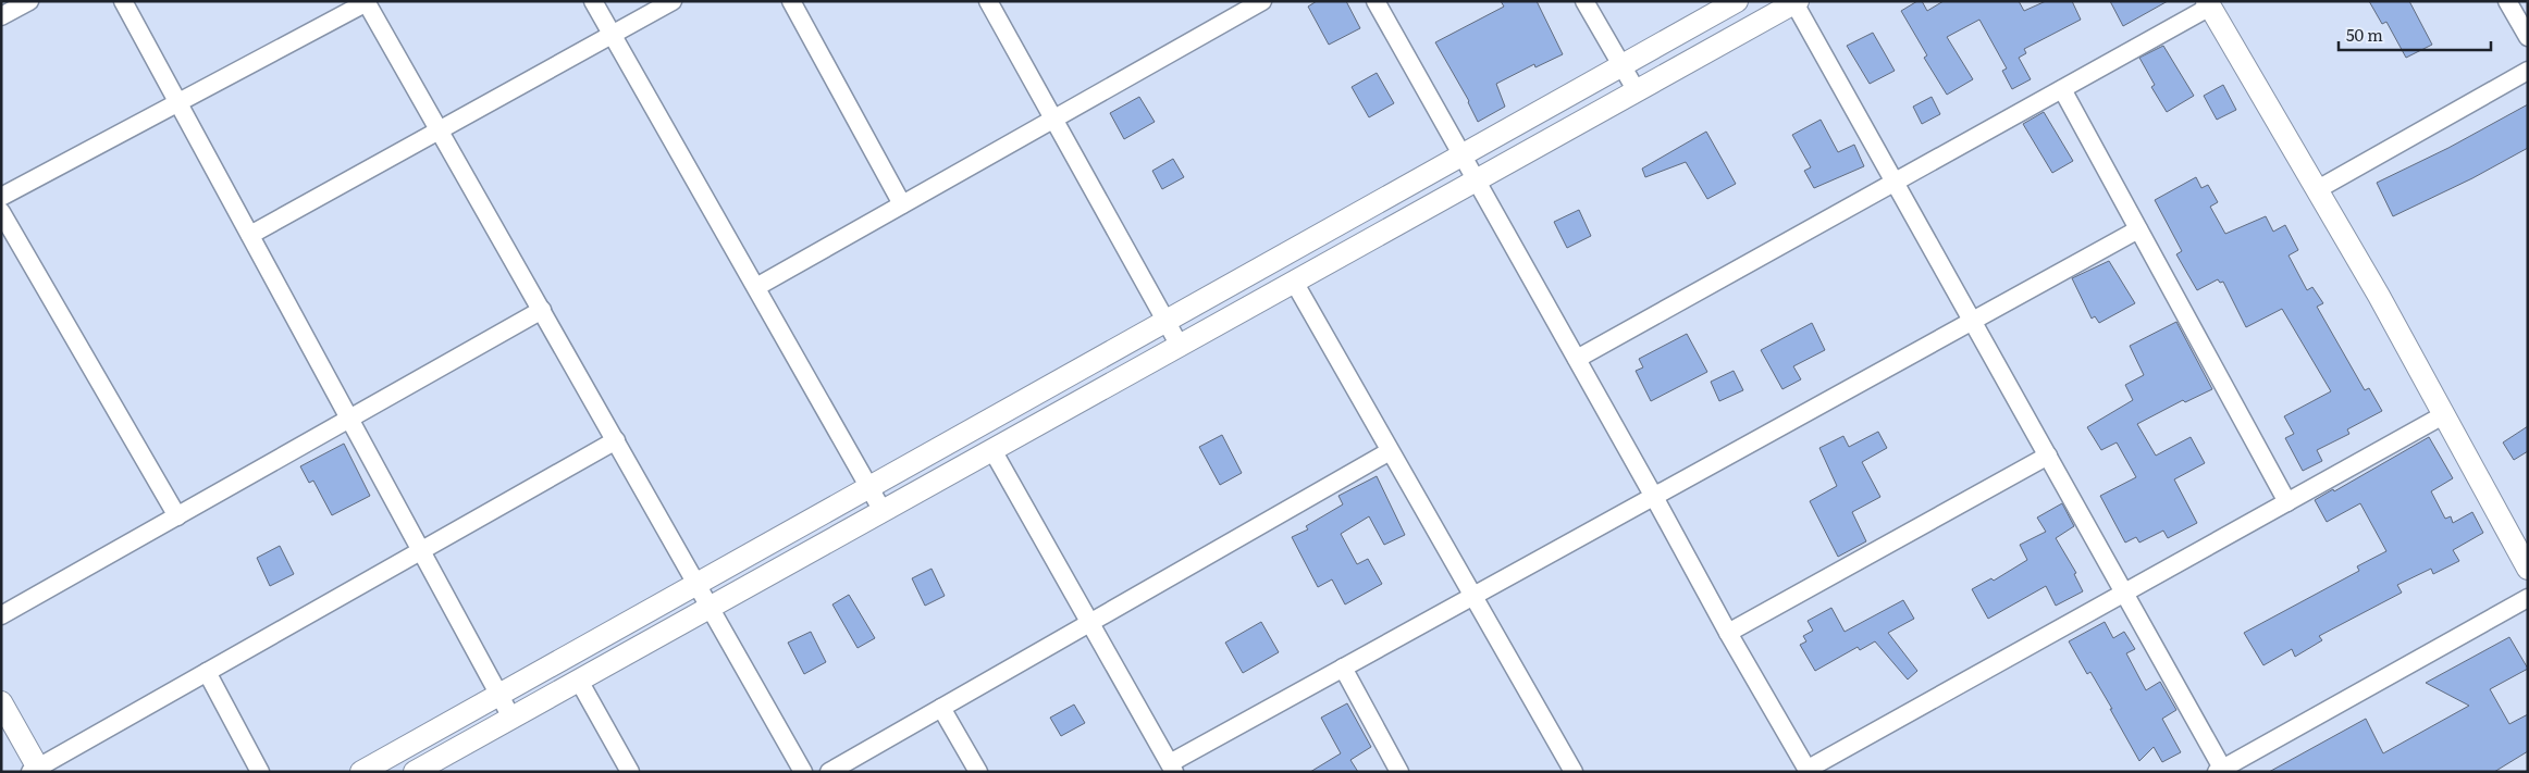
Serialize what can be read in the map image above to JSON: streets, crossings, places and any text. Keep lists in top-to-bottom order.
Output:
{
  "scale_bar": "50 m"
}
